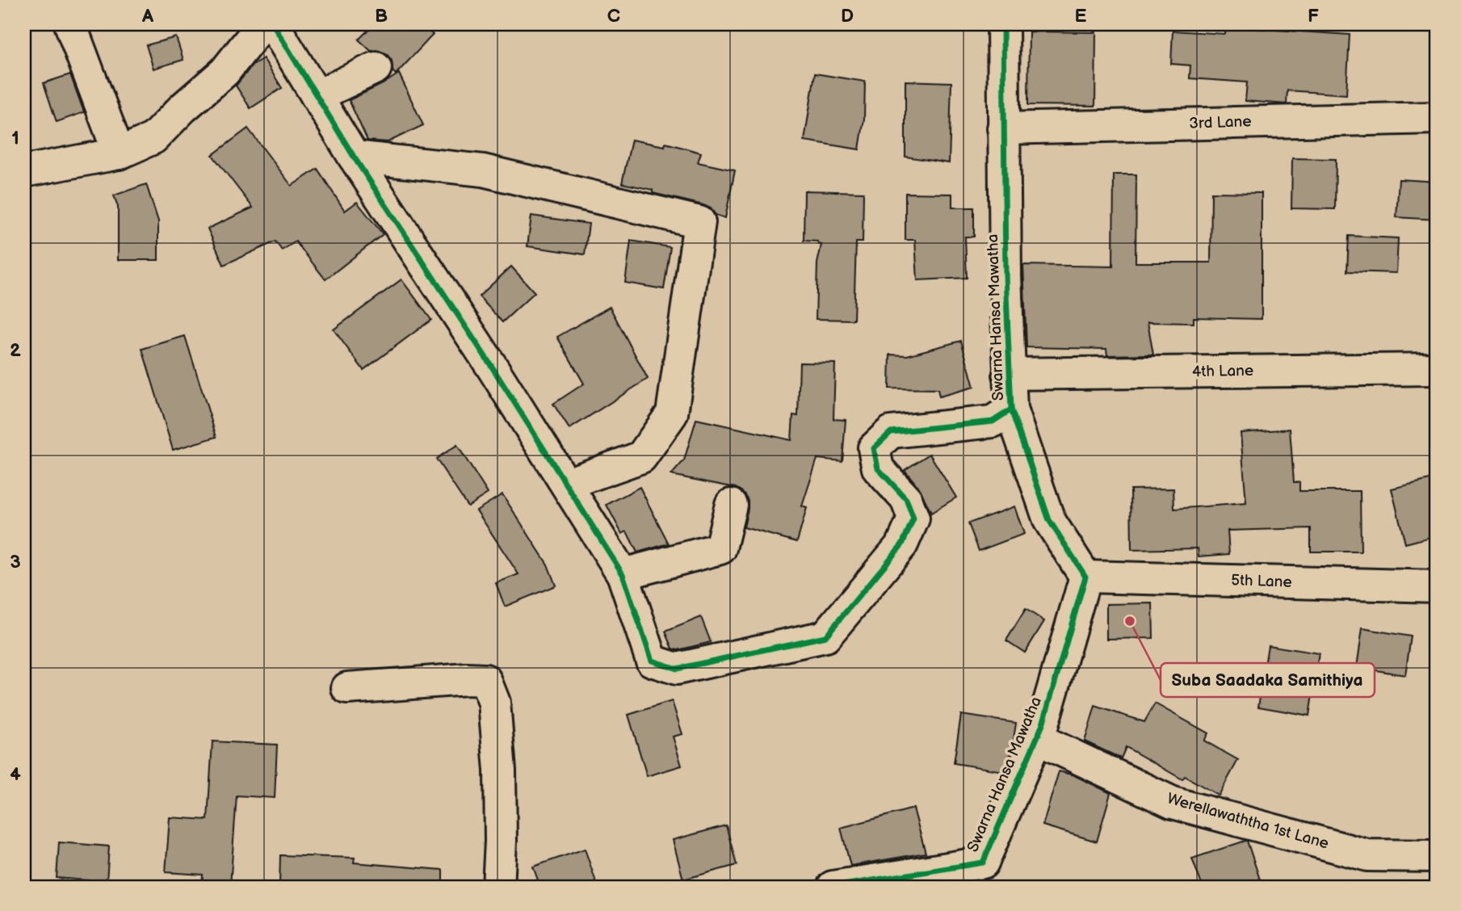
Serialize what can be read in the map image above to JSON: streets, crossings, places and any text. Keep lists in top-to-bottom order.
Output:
{
  "streets": {
    "street": [
      "3rd Lane",
      "Swarna Hansa Mawatha",
      "4th Lane",
      "5th Lane",
      "Werellawaththa 1st Lane"
    ]
  },
  "crossings": [
    ["3rd Lane", "Swarna Hansa Mawatha"],
    ["Swarna Hansa Mawatha", "4th Lane"],
    ["Swarna Hansa Mawatha", "5th Lane"],
    ["Swarna Hansa Mawatha", "Werellawaththa 1st Lane"]
  ],
  "places": ["Suba Saadaka Samithiya"],
  "grid": {
    "columns": [
      "A",
      "B",
      "C",
      "D",
      "E",
      "F"
    ],
    "rows": [
      "1",
      "2",
      "3",
      "4"
    ]
  }
}
